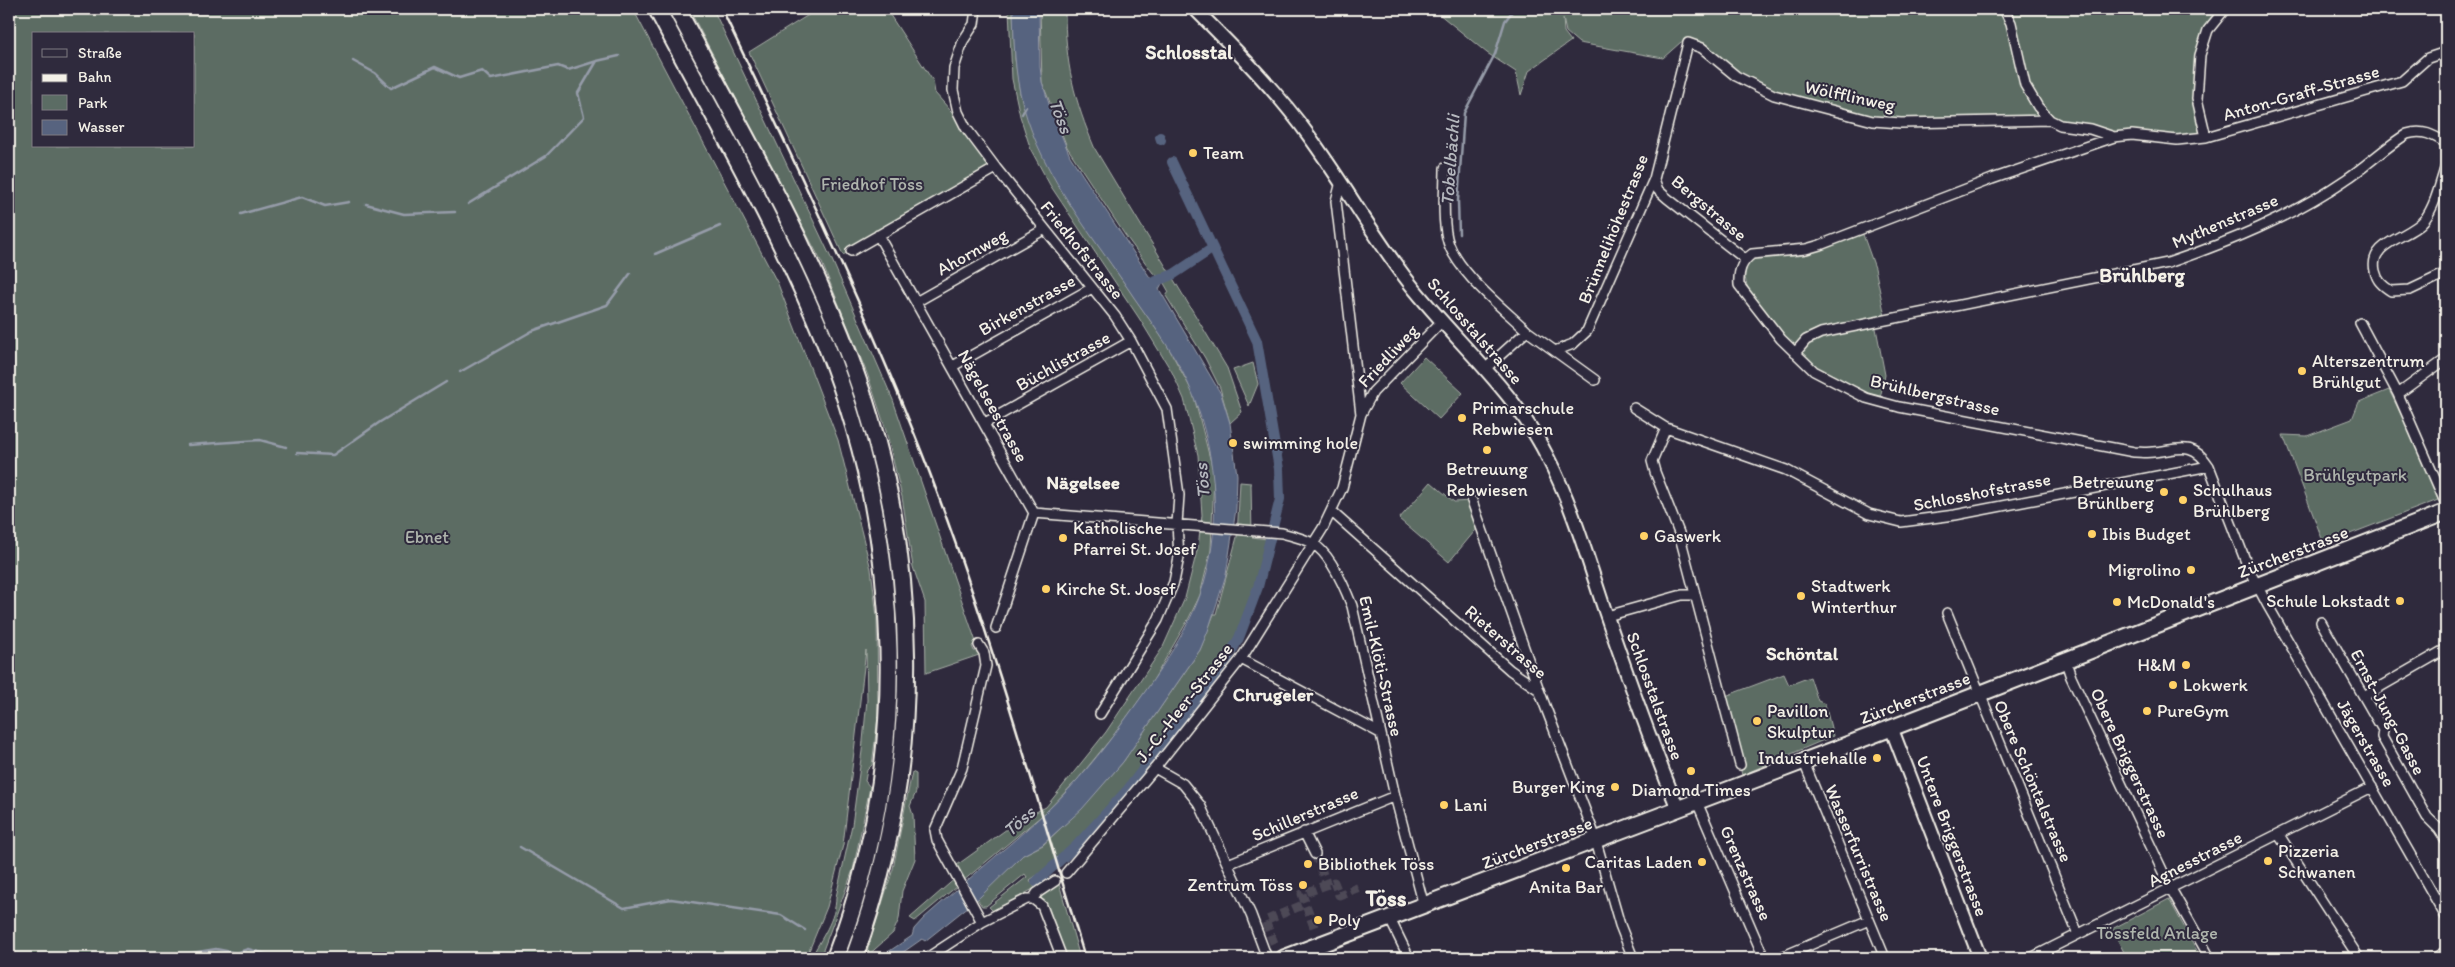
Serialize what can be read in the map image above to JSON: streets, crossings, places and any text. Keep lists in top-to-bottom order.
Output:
{
  "streets": {
    "main road": ["Schlosstalstrasse", "Zürcherstrasse", "Untere Briggerstrasse"],
    "street": [
      "Anton-Graff-Strasse",
      "Wölfflinweg",
      "Bergstrasse",
      "Mythenstrasse",
      "Brünnelihöhestrasse",
      "Friedhofstrasse",
      "Ahornweg",
      "Birkenstrasse",
      "Friedliweg",
      "Büchlistrasse",
      "Brühlbergstrasse",
      "Nägelseestrasse",
      "Schlosshofstrasse",
      "Rieterstrasse",
      "Emil-Klöti-Strasse",
      "J.-C.-Heer-Strasse",
      "Ernst-Jung-Gasse",
      "Jägerstrasse",
      "Obere Briggerstrasse",
      "Obere Schöntalstrasse",
      "Schillerstrasse",
      "Wasserfurristrasse",
      "Agnesstrasse",
      "Grenzstrasse"
    ]
  },
  "crossings": [
    ["Anton-Graff-Strasse", "Wölfflinweg"],
    ["Wölfflinweg", "Brünnelihöhestrasse"],
    ["Bergstrasse", "Brünnelihöhestrasse"],
    ["Bergstrasse", "Brühlbergstrasse"],
    ["Mythenstrasse", "Brühlbergstrasse"],
    ["Friedhofstrasse", "Ahornweg"],
    ["Friedhofstrasse", "Birkenstrasse"],
    ["Friedhofstrasse", "Büchlistrasse"],
    ["Ahornweg", "Nägelseestrasse"],
    ["Birkenstrasse", "Nägelseestrasse"],
    ["Schlosstalstrasse", "Friedliweg"],
    ["Schlosstalstrasse", "Zürcherstrasse"],
    ["Büchlistrasse", "Nägelseestrasse"],
    ["Brühlbergstrasse", "Schlosshofstrasse"],
    ["Brühlbergstrasse", "Zürcherstrasse"],
    ["Brühlbergstrasse", "Jägerstrasse"],
    ["Zürcherstrasse", "Rieterstrasse"],
    ["Zürcherstrasse", "Emil-Klöti-Strasse"],
    ["Zürcherstrasse", "Jägerstrasse"],
    ["Zürcherstrasse", "Obere Briggerstrasse"],
    ["Zürcherstrasse", "Obere Schöntalstrasse"],
    ["Zürcherstrasse", "Untere Briggerstrasse"],
    ["Zürcherstrasse", "Wasserfurristrasse"],
    ["Zürcherstrasse", "Grenzstrasse"],
    ["Emil-Klöti-Strasse", "J.-C.-Heer-Strasse"],
    ["Emil-Klöti-Strasse", "Schillerstrasse"],
    ["Jägerstrasse", "Agnesstrasse"],
    ["Obere Briggerstrasse", "Agnesstrasse"],
    ["Obere Schöntalstrasse", "Agnesstrasse"]
  ],
  "districts": [
    "Schlosstal",
    "Brühlberg",
    "Nägelsee",
    "Schöntal",
    "Chrugeler",
    "Töss"
  ],
  "water": ["Töss", "Tobelbächli"],
  "parks": [
    "Friedhof Töss",
    "Brühlgutpark",
    "Ebnet",
    "Tössfeld Anlage"
  ],
  "places": [
    "Team",
    "Alterszentrum Brühlgut",
    "Primarschule Rebwiesen",
    "swimming hole",
    "Betreuung Rebwiesen",
    "Betreuung Brühlberg",
    "Schulhaus Brühlberg",
    "Ibis Budget",
    "Gaswerk",
    "Katholische Pfarrei St. Josef",
    "Migrolino",
    "Kirche St. Josef",
    "Stadtwerk Winterthur",
    "Schule Lokstadt",
    "McDonald's",
    "H&M",
    "Lokwerk",
    "PureGym",
    "Pavillon Skulptur",
    "Industriehalle",
    "Diamond Times",
    "Burger King",
    "Lani",
    "Pizzeria Schwanen",
    "Caritas Laden",
    "Bibliothek Töss",
    "Anita Bar",
    "Zentrum Töss",
    "Poly"
  ],
  "legend": [
    "Straße",
    "Bahn",
    "Park",
    "Wasser"
  ]
}
